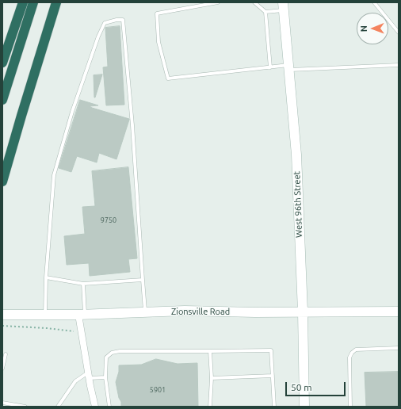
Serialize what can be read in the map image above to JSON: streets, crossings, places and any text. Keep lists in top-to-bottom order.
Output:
{
  "streets": {
    "main road": ["West 96th Street", "Zionsville Road"]
  },
  "crossings": [
    ["West 96th Street", "Zionsville Road"]
  ],
  "house_numbers": ["9750", "5901"],
  "scale_bar": "50 m",
  "north": "left"
}
